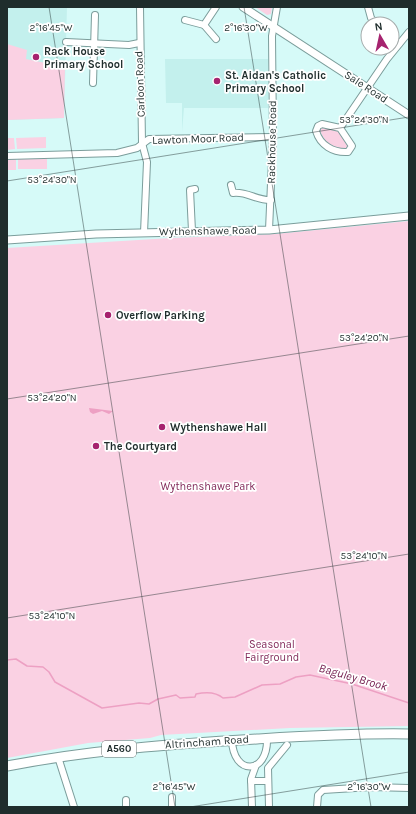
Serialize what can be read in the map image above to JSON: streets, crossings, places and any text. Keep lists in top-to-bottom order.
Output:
{
  "streets": {
    "highway": ["Altrincham Road", "A560"],
    "main road": ["Sale Road", "Wythenshawe Road"],
    "street": ["Carloon Road", "Lawton Moor Road", "Rackhouse Road"]
  },
  "crossings": [
    ["Carloon Road", "Lawton Moor Road"],
    ["Carloon Road", "Wythenshawe Road"],
    ["Sale Road", "Rackhouse Road"],
    ["Lawton Moor Road", "Rackhouse Road"],
    ["Rackhouse Road", "Wythenshawe Road"]
  ],
  "water": ["Baguley Brook"],
  "parks": ["Wythenshawe Park", "Seasonal Fairground"],
  "places": [
    "Rack House Primary School",
    "St. Aidan's Catholic Primary School",
    "Overflow Parking",
    "Wythenshawe Hall",
    "The Courtyard"
  ],
  "north": "top",
  "coordinates": [
    "2°16'45\"W",
    "2°16'30\"W",
    "53°24'30\"N",
    "53°24'20\"N",
    "53°24'10\"N"
  ]
}
